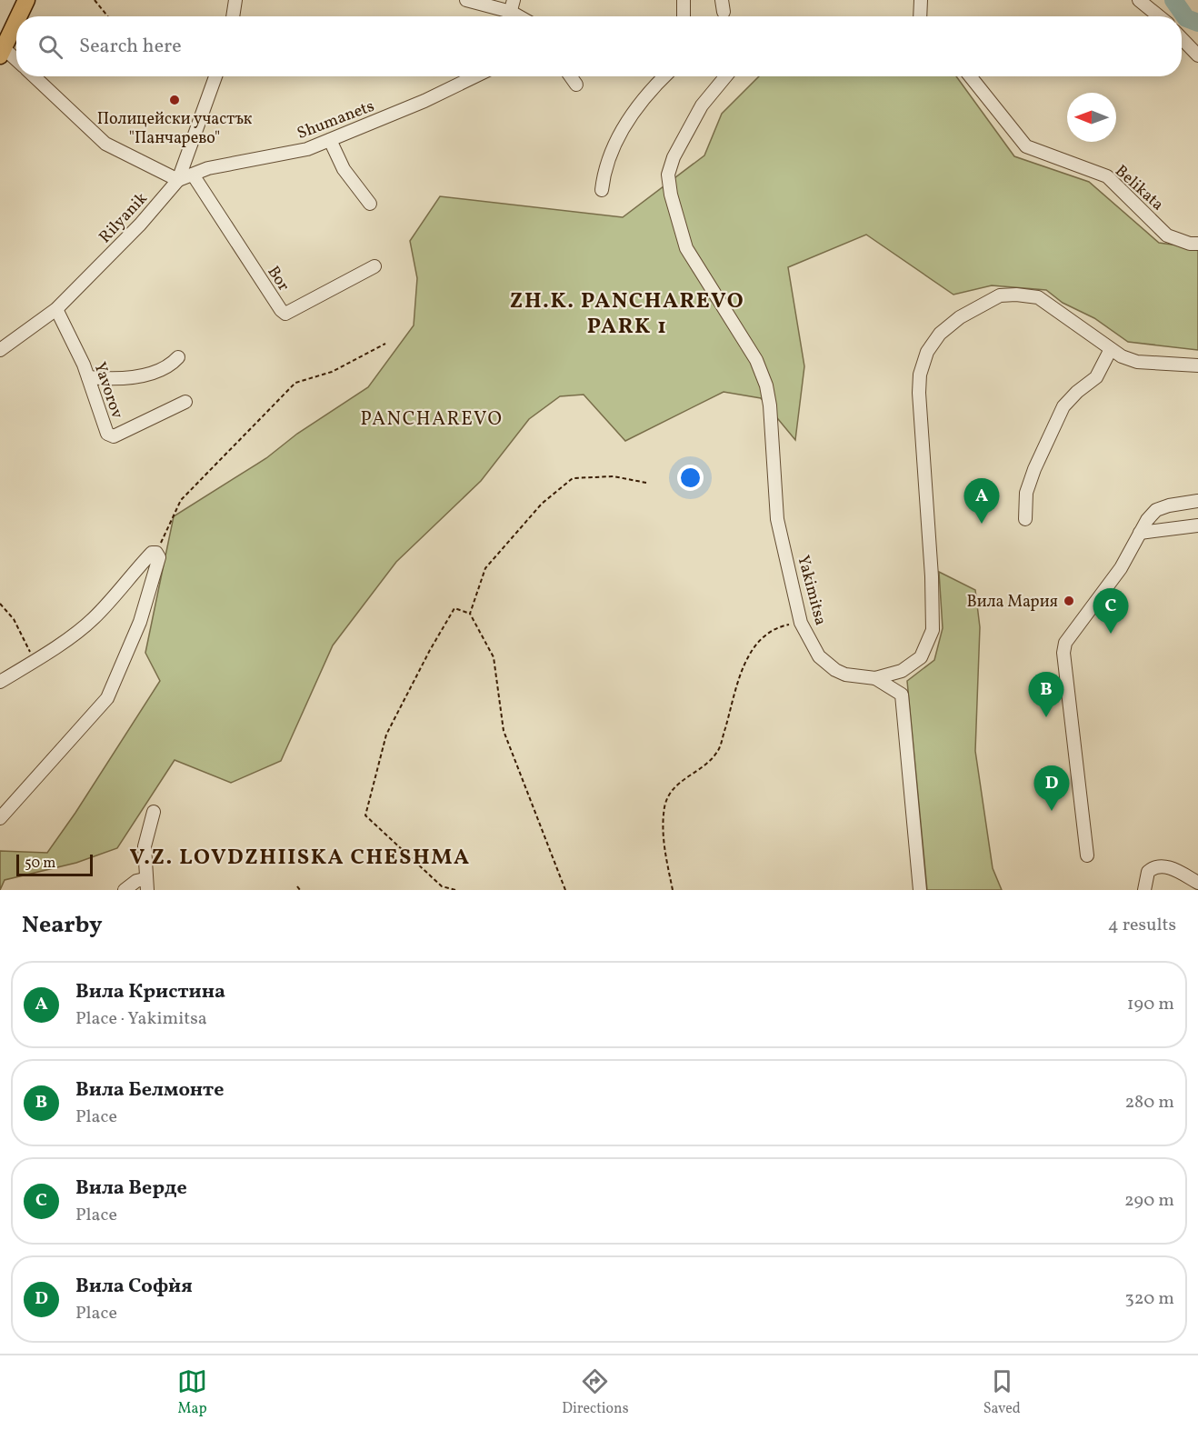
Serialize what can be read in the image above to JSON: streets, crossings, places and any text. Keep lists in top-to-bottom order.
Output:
{
  "streets": {
    "street": [
      "Shumanets",
      "Belikata",
      "Rilyanik",
      "Bor",
      "Yavorov",
      "Yakimitsa"
    ]
  },
  "crossings": [
    ["Shumanets", "Rilyanik"],
    ["Shumanets", "Bor"],
    ["Rilyanik", "Yavorov"]
  ],
  "districts": ["ZH.K. PANCHAREVO PARK 1", "PANCHAREVO", "V.Z. LOVDZHIISKA CHESHMA"],
  "places": ["Полицейски участък \"Панчарево\"", "Вила Мария"],
  "scale_bar": "50 m",
  "north": "left",
  "page": {
    "search": "Search here",
    "pins": [
      "A",
      "C",
      "B",
      "D"
    ],
    "scale": "50 m",
    "heading": ["Nearby", "4 results"],
    "list": [
      {
        "mark": "A",
        "name": "Вила Кристина",
        "note": "Place · Yakimitsa",
        "value": "190 m"
      },
      {
        "mark": "B",
        "name": "Вила Белмонте",
        "note": "Place",
        "value": "280 m"
      },
      {
        "mark": "C",
        "name": "Вила Верде",
        "note": "Place",
        "value": "290 m"
      },
      {
        "mark": "D",
        "name": "Вила Софѝя",
        "note": "Place",
        "value": "320 m"
      }
    ],
    "nav": ["Map", "Directions", "Saved"]
  }
}
